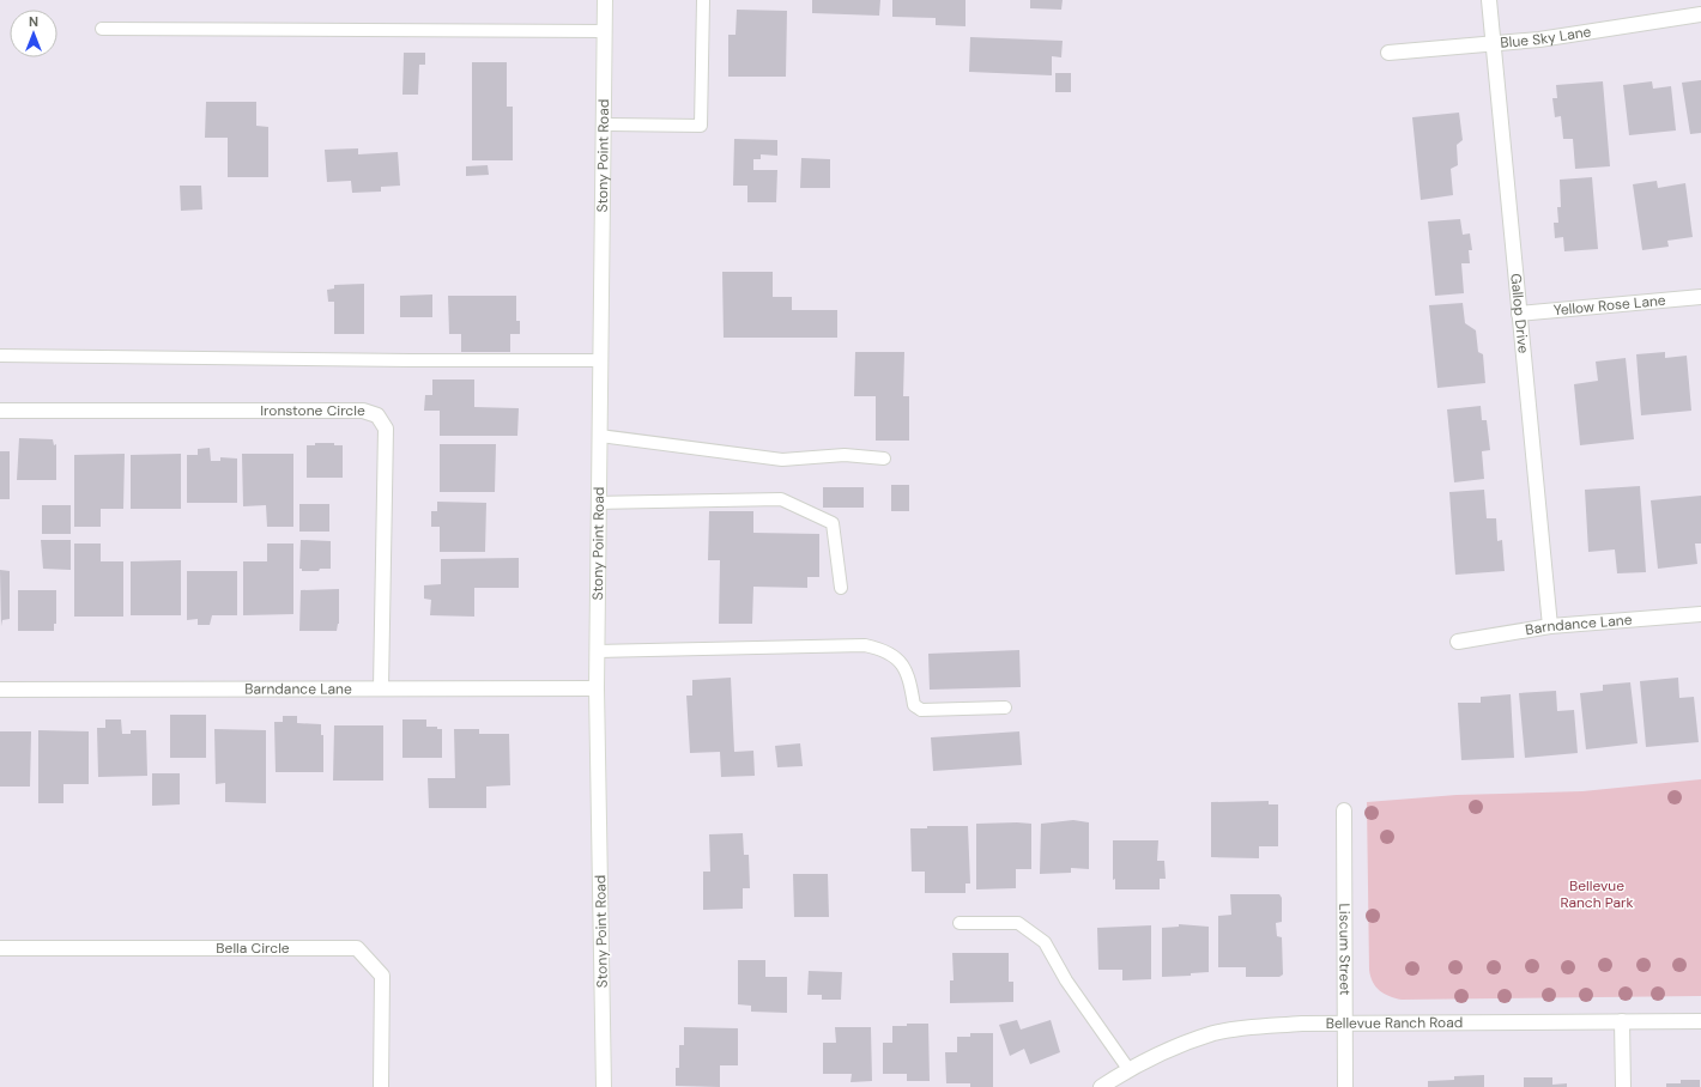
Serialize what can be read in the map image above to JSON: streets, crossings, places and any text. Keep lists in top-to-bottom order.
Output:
{
  "streets": {
    "street": [
      "Blue Sky Lane",
      "Stony Point Road",
      "Yellow Rose Lane",
      "Gallop Drive",
      "Ironstone Circle",
      "Barndance Lane",
      "Bella Circle",
      "Liscum Street",
      "Bellevue Ranch Road"
    ]
  },
  "crossings": [
    ["Blue Sky Lane", "Gallop Drive"],
    ["Stony Point Road", "Barndance Lane"],
    ["Yellow Rose Lane", "Gallop Drive"],
    ["Gallop Drive", "Barndance Lane"],
    ["Ironstone Circle", "Barndance Lane"],
    ["Liscum Street", "Bellevue Ranch Road"]
  ],
  "parks": ["Bellevue Ranch Park"],
  "north": "top"
}
